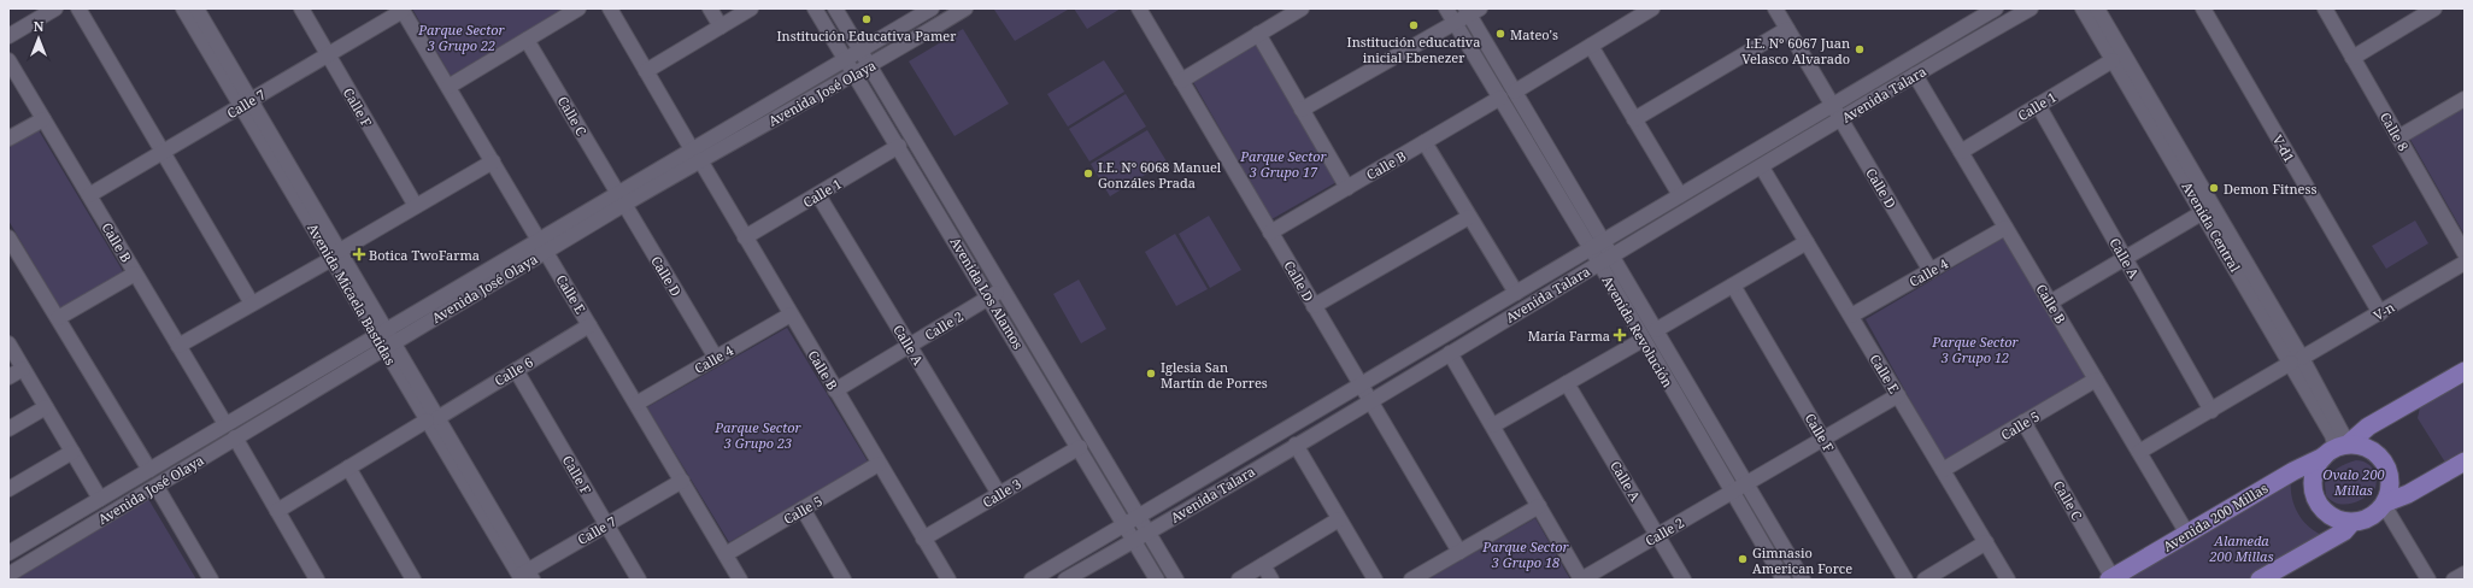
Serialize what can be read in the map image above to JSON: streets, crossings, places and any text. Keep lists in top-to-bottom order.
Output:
{
  "streets": {
    "main road": ["Avenida 200 Millas"],
    "street": [
      "Avenida José Olaya",
      "Avenida Talara",
      "Calle 7",
      "Calle 1",
      "Calle F",
      "Calle C",
      "Calle 8",
      "V-d1",
      "Calle B",
      "Calle D",
      "Avenida Central",
      "Calle A",
      "Calle 4",
      "Avenida Los Alamos",
      "Avenida Micaela Bastidas",
      "Calle E",
      "V-n",
      "Calle 2",
      "Avenida Revolución",
      "Calle 6",
      "Calle 5",
      "Calle 3"
    ]
  },
  "crossings": [
    ["Avenida José Olaya", "Calle C"],
    ["Avenida José Olaya", "Calle B"],
    ["Avenida José Olaya", "Calle D"],
    ["Avenida José Olaya", "Avenida Los Alamos"],
    ["Avenida José Olaya", "Avenida Micaela Bastidas"],
    ["Avenida José Olaya", "Calle E"],
    ["Avenida Talara", "Calle B"],
    ["Avenida Talara", "Calle D"],
    ["Avenida Talara", "Avenida Los Alamos"],
    ["Avenida Talara", "Calle E"],
    ["Avenida Talara", "Avenida Revolución"],
    ["Calle 7", "Calle F"],
    ["Calle 7", "Calle B"],
    ["Calle 7", "Avenida Micaela Bastidas"],
    ["Calle 7", "Calle E"],
    ["Calle 1", "Calle B"],
    ["Calle 1", "Avenida Central"],
    ["Calle 1", "Calle A"],
    ["Calle 1", "Avenida Los Alamos"],
    ["Calle F", "Calle 6"],
    ["Calle C", "Calle D"],
    ["Calle C", "Calle 5"],
    ["Calle C", "Avenida 200 Millas"],
    ["V-d1", "V-n"],
    ["Calle B", "Calle D"],
    ["Calle B", "Calle 4"],
    ["Calle B", "Calle 2"],
    ["Calle B", "Avenida Revolución"],
    ["Calle B", "Calle 5"],
    ["Calle B", "Calle 3"],
    ["Calle B", "Avenida 200 Millas"],
    ["Calle D", "Calle 4"],
    ["Avenida Central", "V-n"],
    ["Avenida Central", "Avenida 200 Millas"],
    ["Calle A", "Calle 2"],
    ["Calle A", "Calle 3"],
    ["Calle 4", "Calle E"],
    ["Avenida Los Alamos", "Calle 2"],
    ["Avenida Los Alamos", "Calle 3"],
    ["Avenida Micaela Bastidas", "Calle 6"],
    ["Calle E", "Calle 6"],
    ["Calle E", "Calle 5"],
    ["Calle 2", "Avenida Revolución"]
  ],
  "parks": [
    "Parque Sector 3 Grupo 22",
    "Parque Sector 3 Grupo 17",
    "Parque Sector 3 Grupo 12",
    "Parque Sector 3 Grupo 23",
    "Ovalo 200 Millas",
    "Alameda 200 Millas",
    "Parque Sector 3 Grupo 18"
  ],
  "places": {
    "other": [
      "Institución Educativa Pamer",
      "Institución educativa inicial Ebenezer",
      "Mateo's",
      "I.E. N° 6067 Juan Velasco Alvarado",
      "I.E. N° 6068 Manuel Gonzáles Prada",
      "Demon Fitness",
      "Iglesia San Martín de Porres",
      "Gimnasio American Force"
    ],
    "health": ["Botica TwoFarma", "María Farma"]
  },
  "north": "top"
}
